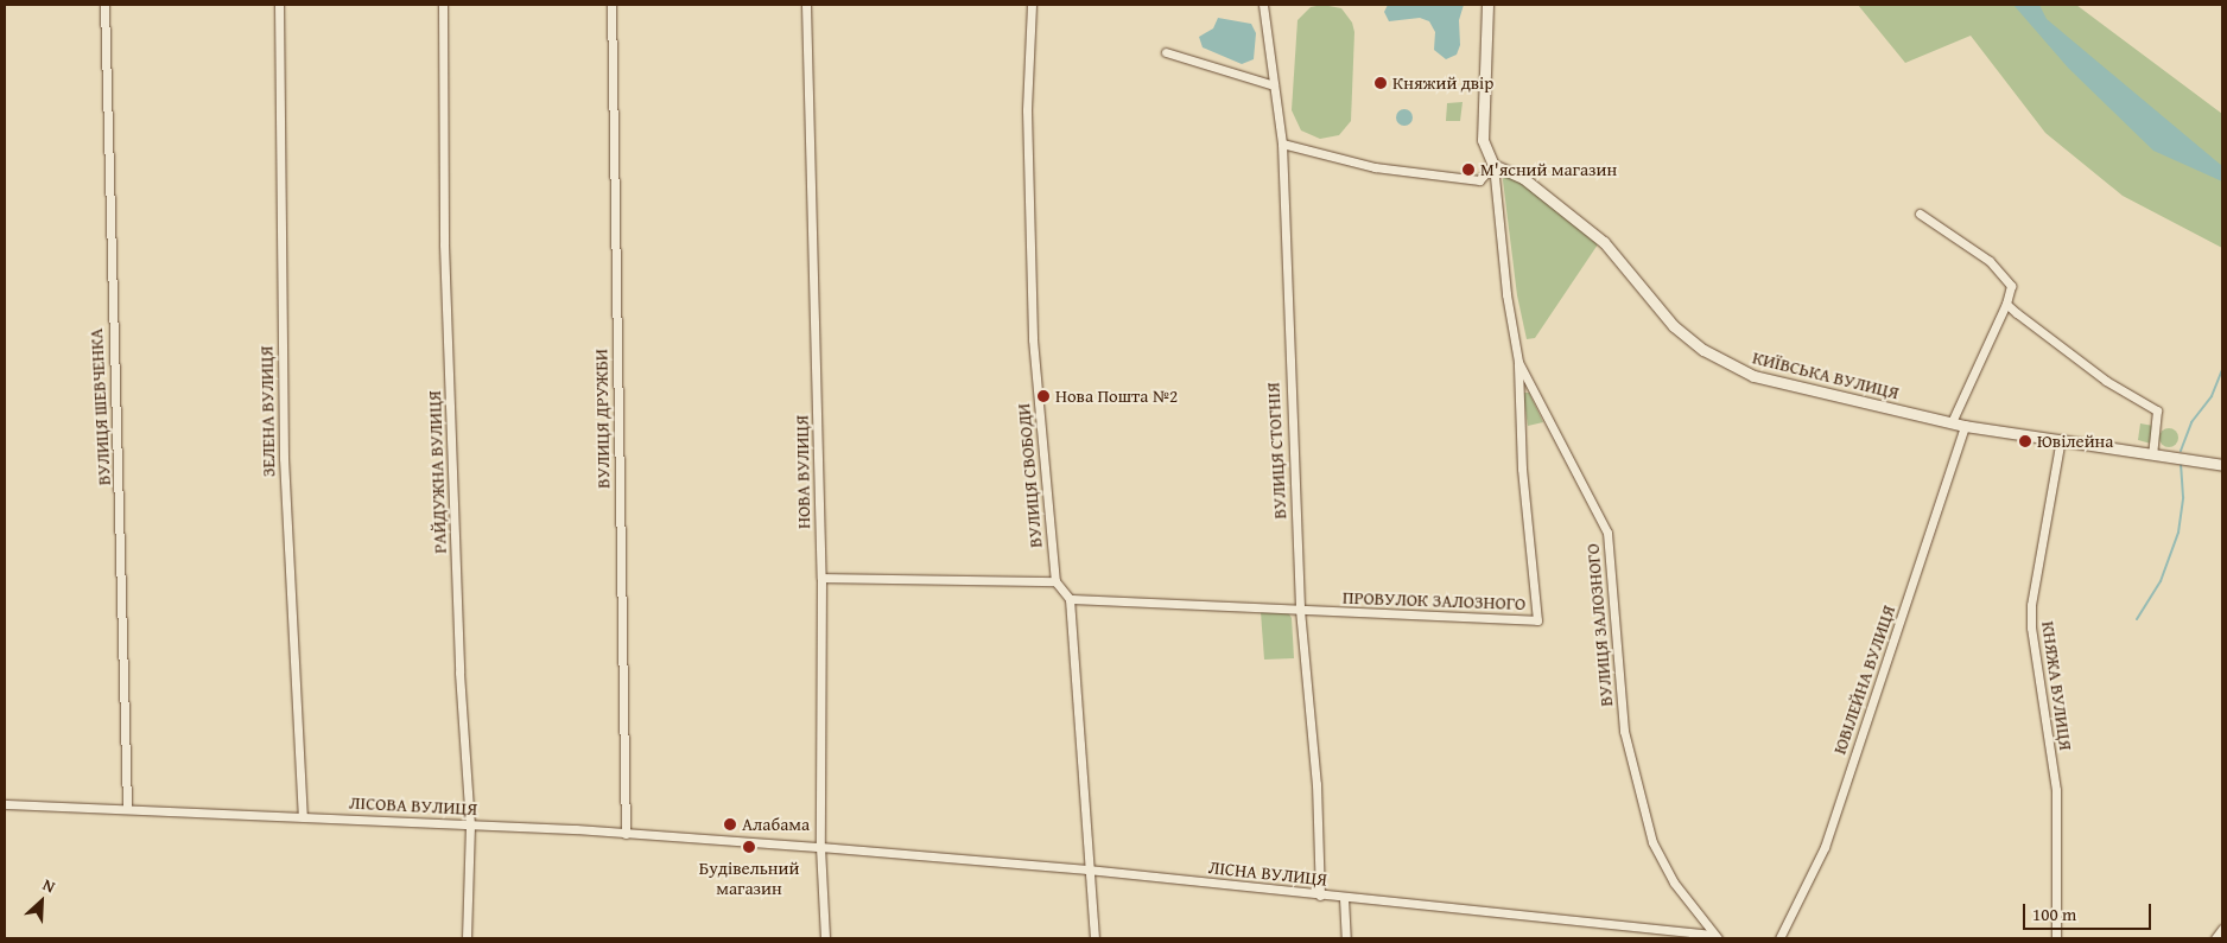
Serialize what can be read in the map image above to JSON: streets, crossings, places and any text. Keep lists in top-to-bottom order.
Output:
{
  "streets": {
    "street": [
      "КИЇВСЬКА ВУЛИЦЯ",
      "ВУЛИЦЯ ШЕВЧЕНКА",
      "ЗЕЛЕНА ВУЛИЦЯ",
      "ВУЛИЦЯ ДРУЖБИ",
      "ВУЛИЦЯ СТОГНІЯ",
      "РАЙДУЖНА ВУЛИЦЯ",
      "НОВА ВУЛИЦЯ",
      "ВУЛИЦЯ СВОБОДИ",
      "ПРОВУЛОК ЗАЛОЗНОГО",
      "ВУЛИЦЯ ЗАЛОЗНОГО",
      "ЮВІЛЕЙНА ВУЛИЦЯ",
      "КНЯЖА ВУЛИЦЯ",
      "ЛІСОВА ВУЛИЦЯ",
      "ЛІСНА ВУЛИЦЯ"
    ]
  },
  "crossings": [
    ["КИЇВСЬКА ВУЛИЦЯ", "ВУЛИЦЯ ЗАЛОЗНОГО"],
    ["КИЇВСЬКА ВУЛИЦЯ", "ЮВІЛЕЙНА ВУЛИЦЯ"],
    ["КИЇВСЬКА ВУЛИЦЯ", "КНЯЖА ВУЛИЦЯ"],
    ["ВУЛИЦЯ ШЕВЧЕНКА", "ЛІСОВА ВУЛИЦЯ"],
    ["ЗЕЛЕНА ВУЛИЦЯ", "ЛІСОВА ВУЛИЦЯ"],
    ["ВУЛИЦЯ ДРУЖБИ", "ЛІСОВА ВУЛИЦЯ"],
    ["ВУЛИЦЯ СТОГНІЯ", "ПРОВУЛОК ЗАЛОЗНОГО"],
    ["ВУЛИЦЯ СТОГНІЯ", "ЛІСНА ВУЛИЦЯ"],
    ["РАЙДУЖНА ВУЛИЦЯ", "ЛІСОВА ВУЛИЦЯ"],
    ["НОВА ВУЛИЦЯ", "ЛІСОВА ВУЛИЦЯ"],
    ["НОВА ВУЛИЦЯ", "ЛІСНА ВУЛИЦЯ"],
    ["ПРОВУЛОК ЗАЛОЗНОГО", "ВУЛИЦЯ ЗАЛОЗНОГО"],
    ["ВУЛИЦЯ ЗАЛОЗНОГО", "ЛІСНА ВУЛИЦЯ"],
    ["ЛІСОВА ВУЛИЦЯ", "ЛІСНА ВУЛИЦЯ"]
  ],
  "places": [
    "Княжий двір",
    "М'ясний магазин",
    "Нова Пошта №2",
    "Ювілейна",
    "Алабама",
    "Будівельний магазин"
  ],
  "scale_bar": "100 m",
  "north": "top right"
}
